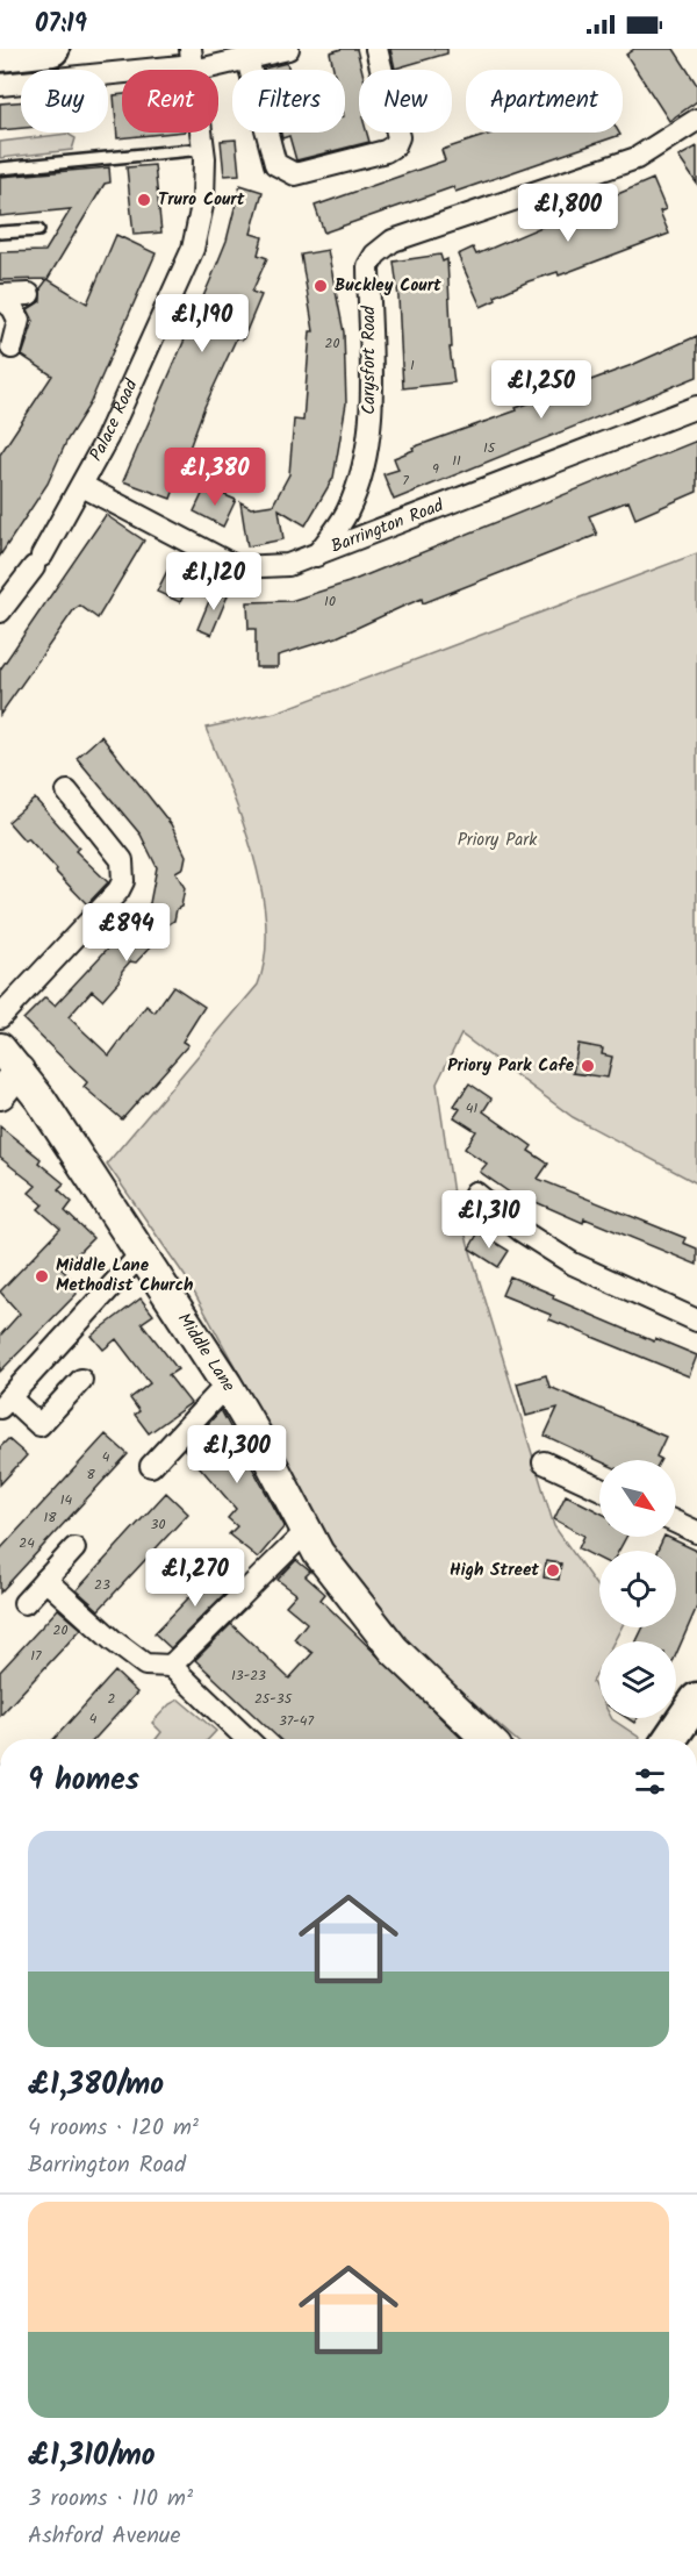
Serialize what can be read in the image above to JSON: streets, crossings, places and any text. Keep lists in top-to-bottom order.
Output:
{
  "streets": {
    "street": [
      "Carysfort Road",
      "Palace Road",
      "Barrington Road",
      "Middle Lane"
    ]
  },
  "crossings": [
    ["Carysfort Road", "Barrington Road"],
    ["Palace Road", "Barrington Road"]
  ],
  "parks": ["Priory Park"],
  "places": [
    "Truro Court",
    "Buckley Court",
    "Priory Park Cafe",
    "Middle Lane Methodist Church",
    "High Street"
  ],
  "house_numbers": [
    "20",
    "1",
    "15",
    "11",
    "9",
    "7",
    "10",
    "41",
    "4",
    "8",
    "14",
    "18",
    "30",
    "24",
    "23",
    "20",
    "17",
    "13-23",
    "2",
    "25-35",
    "4",
    "37-47"
  ],
  "north": "bottom right",
  "page": {
    "status": "07:19",
    "chip": [
      "Buy",
      "Rent",
      "Filters",
      "New",
      "Apartment"
    ],
    "price": [
      "£1,800",
      "£1,190",
      "£1,250",
      "£1,380",
      "£1,120",
      "£894",
      "£1,310",
      "£1,300",
      "£1,270"
    ],
    "heading": "9 homes",
    "list": [
      {
        "name": "£1,380/mo",
        "note": "4 rooms · 120 m² · Barrington Road"
      },
      {
        "name": "£1,310/mo",
        "note": "3 rooms · 110 m² · Ashford Avenue"
      }
    ]
  }
}
